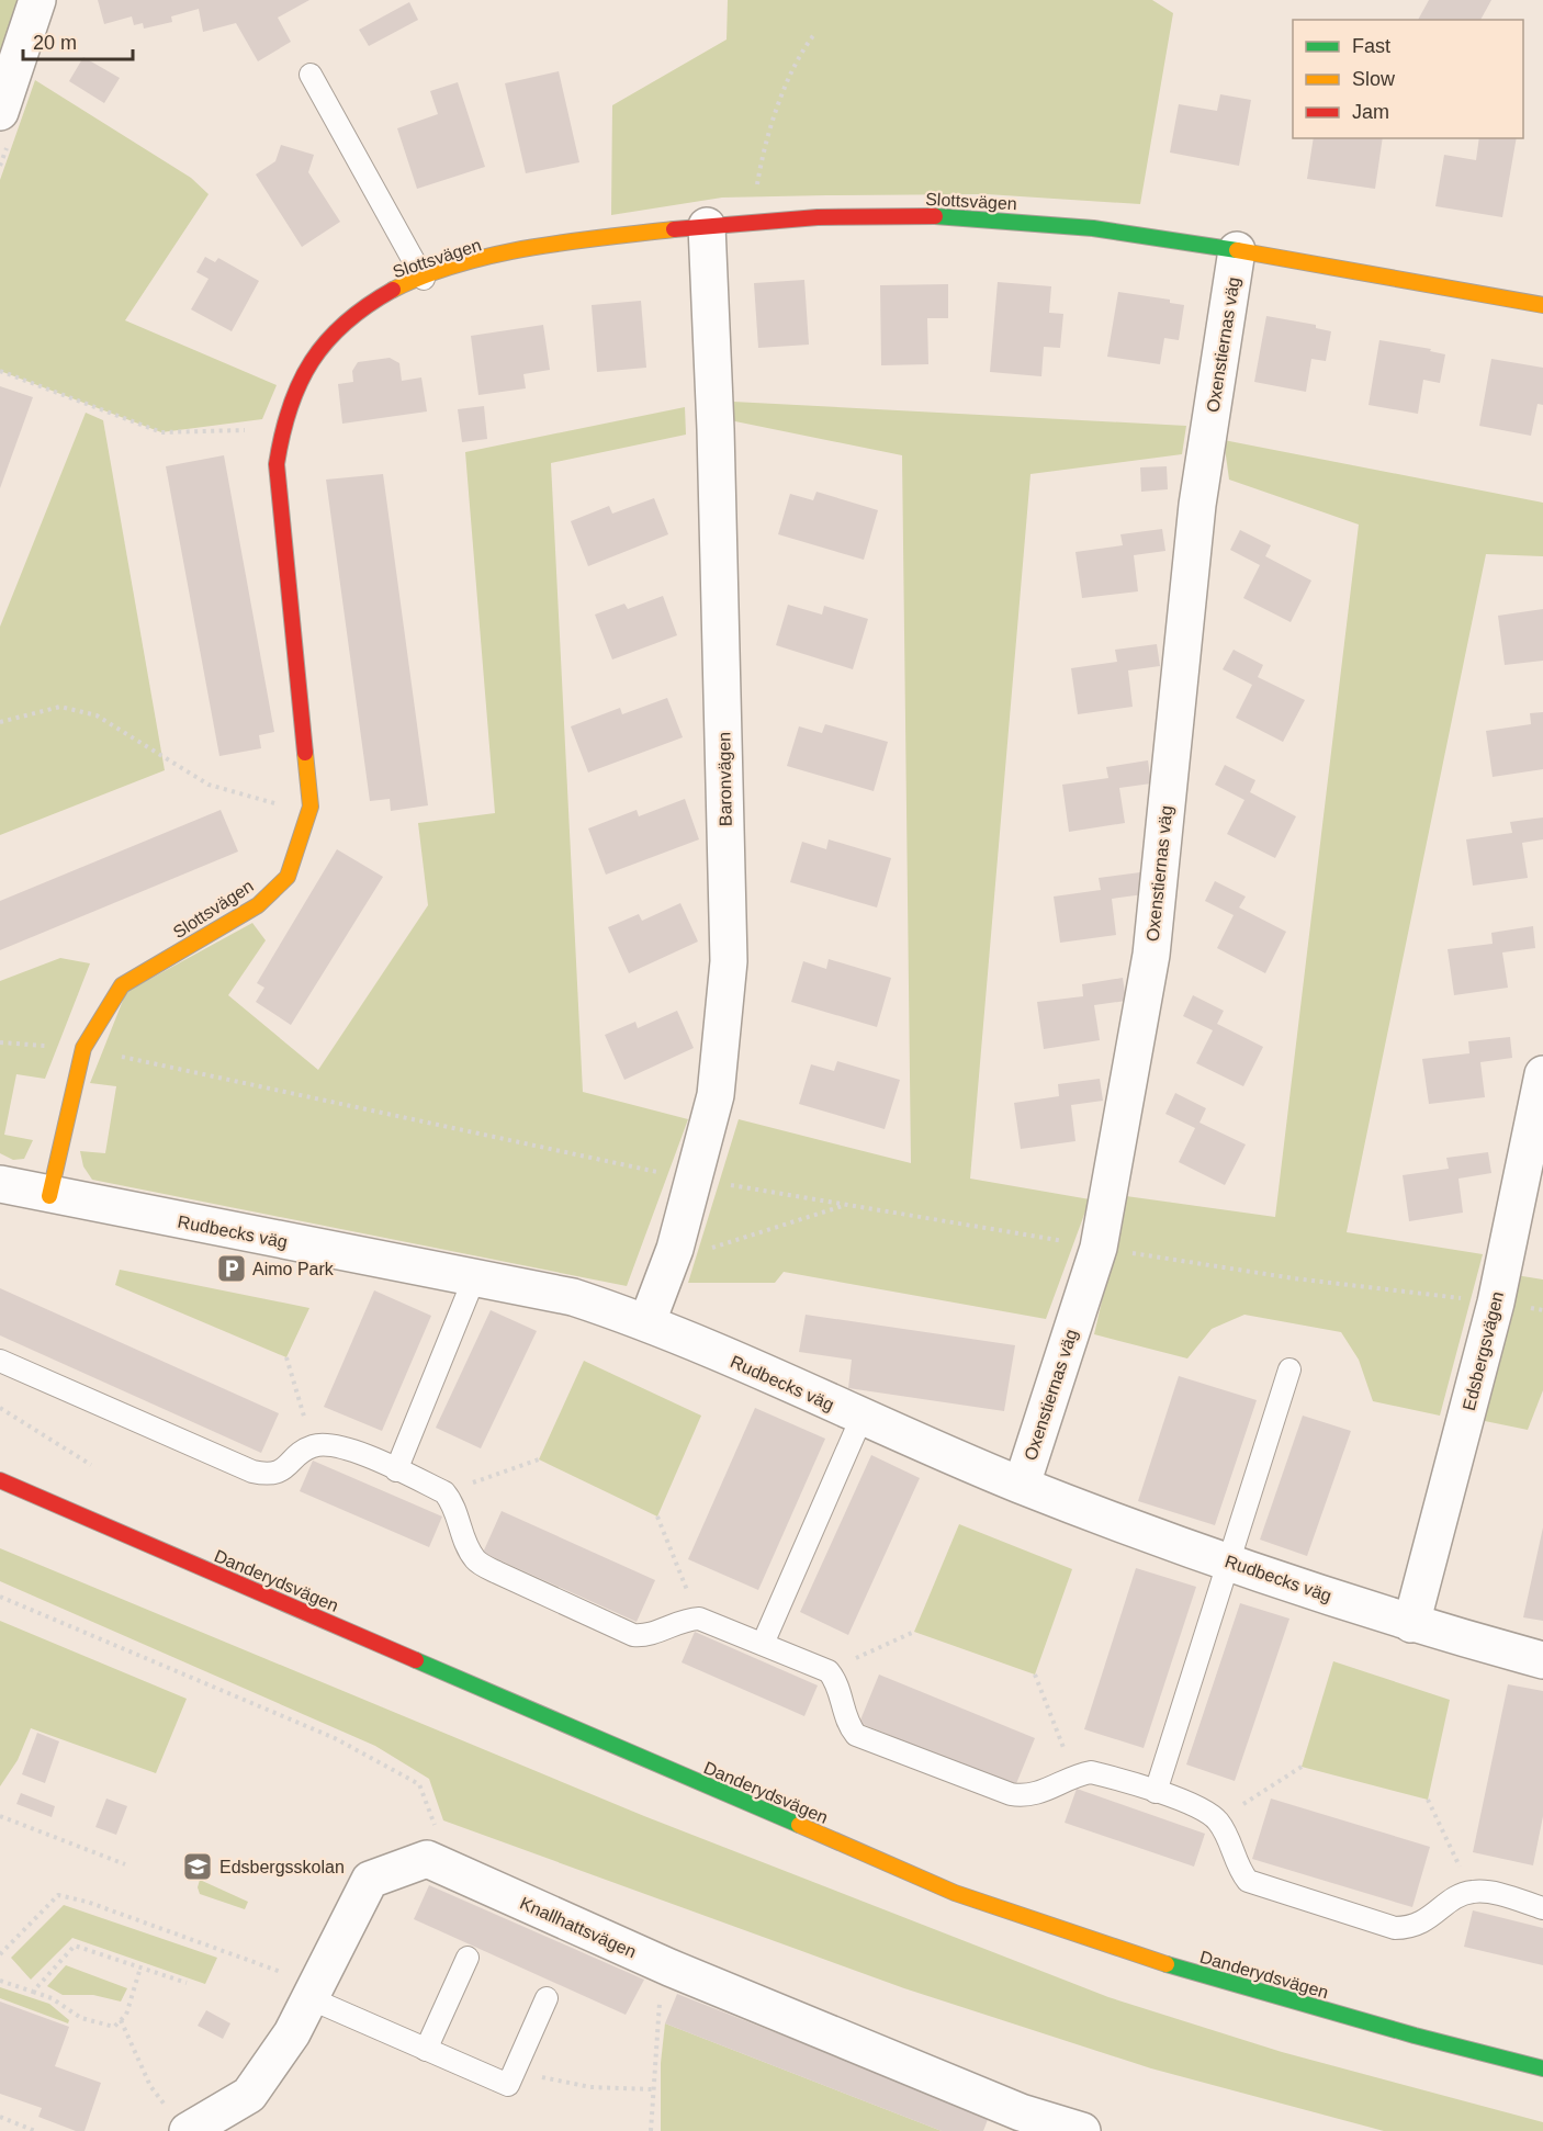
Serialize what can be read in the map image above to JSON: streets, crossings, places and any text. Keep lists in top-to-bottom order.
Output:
{
  "streets": {
    "street": [
      "Slottsvägen",
      "Oxenstiernas väg",
      "Baronvägen",
      "Rudbecks väg",
      "Edsbergsvägen",
      "Danderydsvägen",
      "Knallhattsvägen"
    ]
  },
  "crossings": [
    ["Slottsvägen", "Oxenstiernas väg"],
    ["Slottsvägen", "Baronvägen"],
    ["Slottsvägen", "Rudbecks väg"],
    ["Oxenstiernas väg", "Rudbecks väg"],
    ["Baronvägen", "Rudbecks väg"],
    ["Rudbecks väg", "Edsbergsvägen"]
  ],
  "places": {
    "parking": ["Aimo Park"],
    "school or university": ["Edsbergsskolan"]
  },
  "legend": ["Fast", "Slow", "Jam"],
  "scale_bar": "20 m"
}
